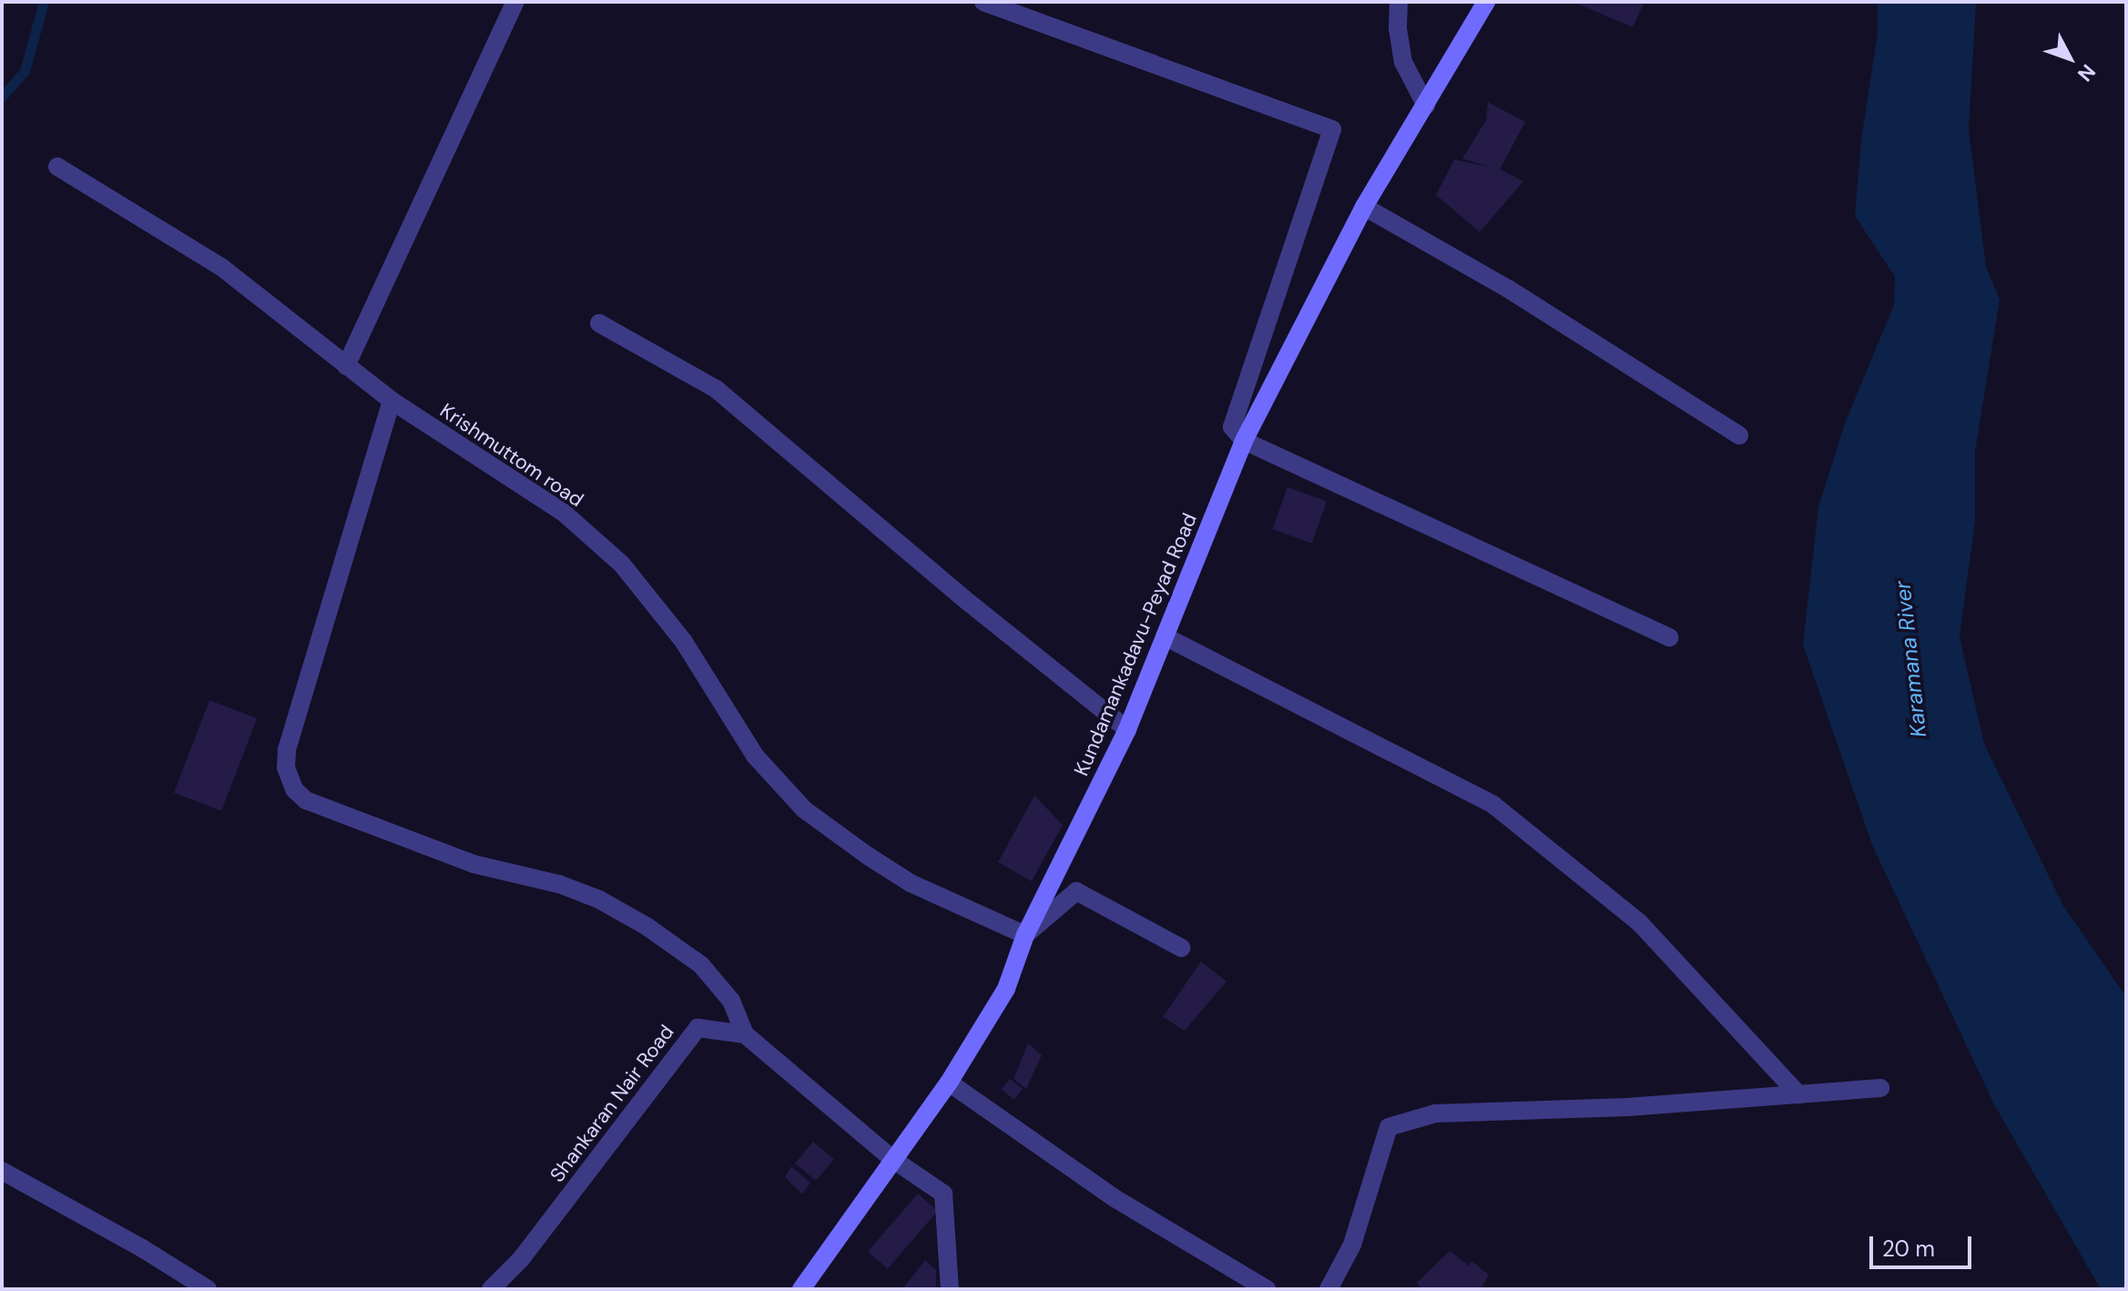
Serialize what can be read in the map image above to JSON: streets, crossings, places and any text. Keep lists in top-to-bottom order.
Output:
{
  "streets": {
    "main road": ["Kundamankadavu-Peyad Road"],
    "street": ["Krishmuttom road", "Shankaran Nair Road"]
  },
  "crossings": [
    ["Krishmuttom road", "Kundamankadavu-Peyad Road"]
  ],
  "water": ["Karamana River"],
  "scale_bar": "20 m",
  "north": "bottom right"
}
